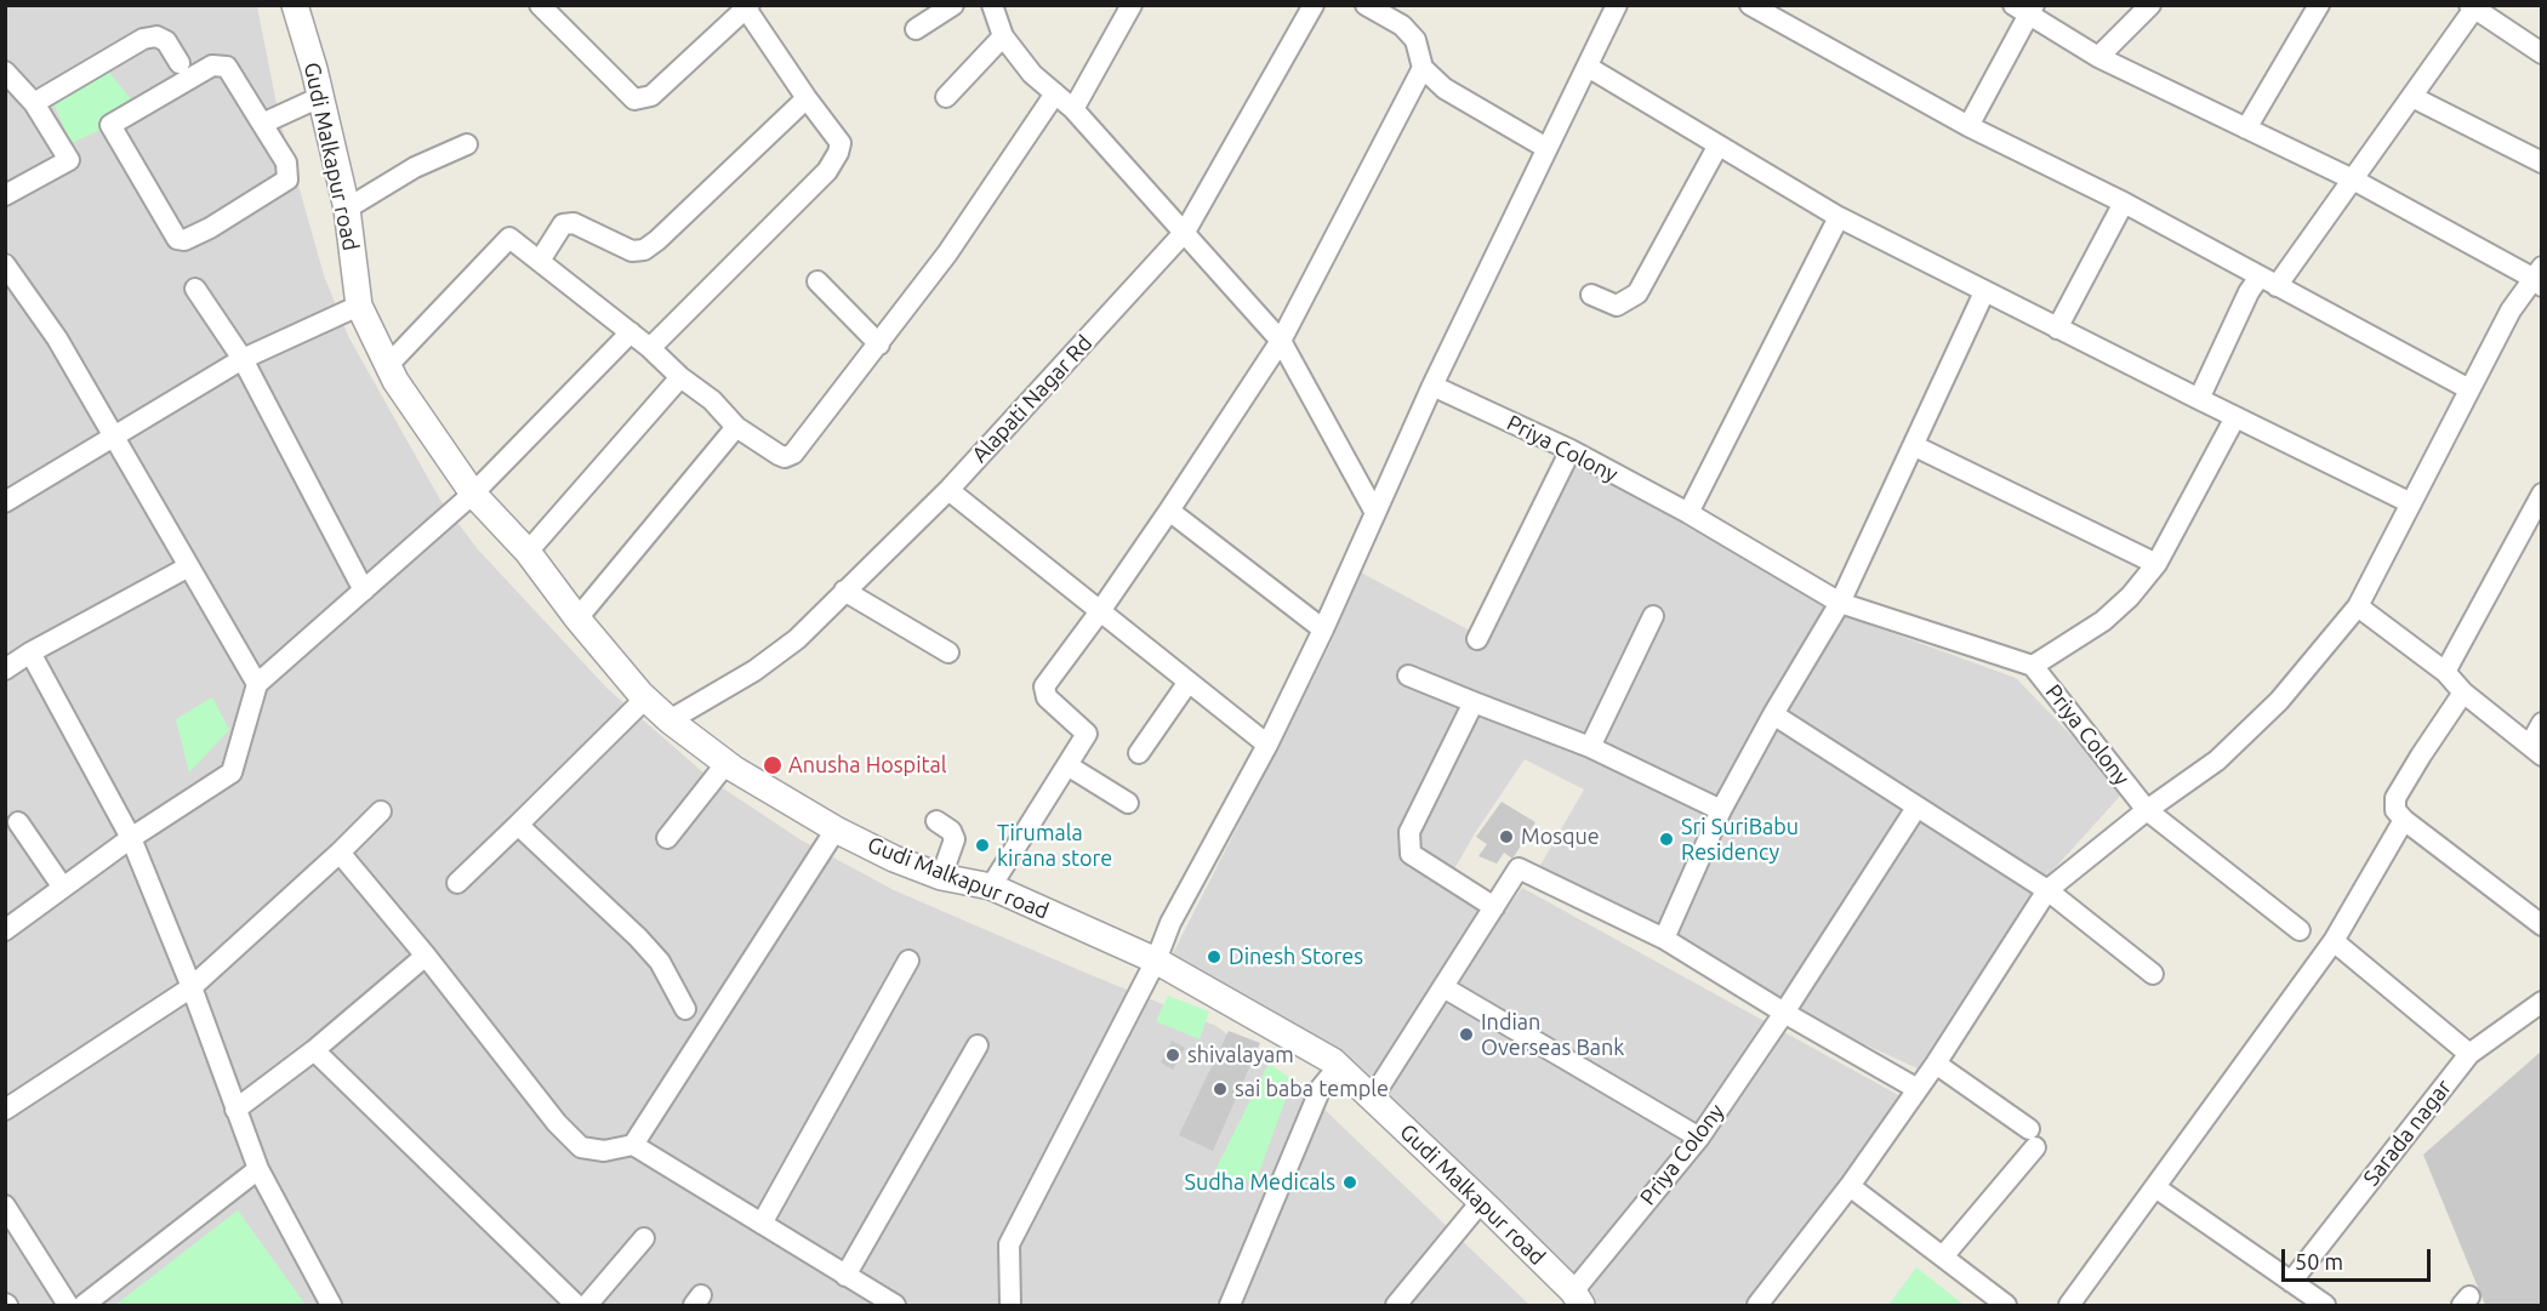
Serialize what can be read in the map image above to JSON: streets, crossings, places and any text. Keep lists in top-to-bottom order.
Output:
{
  "streets": {
    "street": [
      "Gudi Malkapur road",
      "Alapati Nagar Rd",
      "Priya Colony",
      "Sarada nagar"
    ]
  },
  "crossings": [
    ["Gudi Malkapur road", "Alapati Nagar Rd"],
    ["Gudi Malkapur road", "Priya Colony"]
  ],
  "places": [
    "Anusha Hospital",
    "Mosque",
    "Sri SuriBabu Residency",
    "Tirumala kirana store",
    "Dinesh Stores",
    "Indian Overseas Bank",
    "shivalayam",
    "sai baba temple",
    "Sudha Medicals"
  ],
  "scale_bar": "50 m"
}
